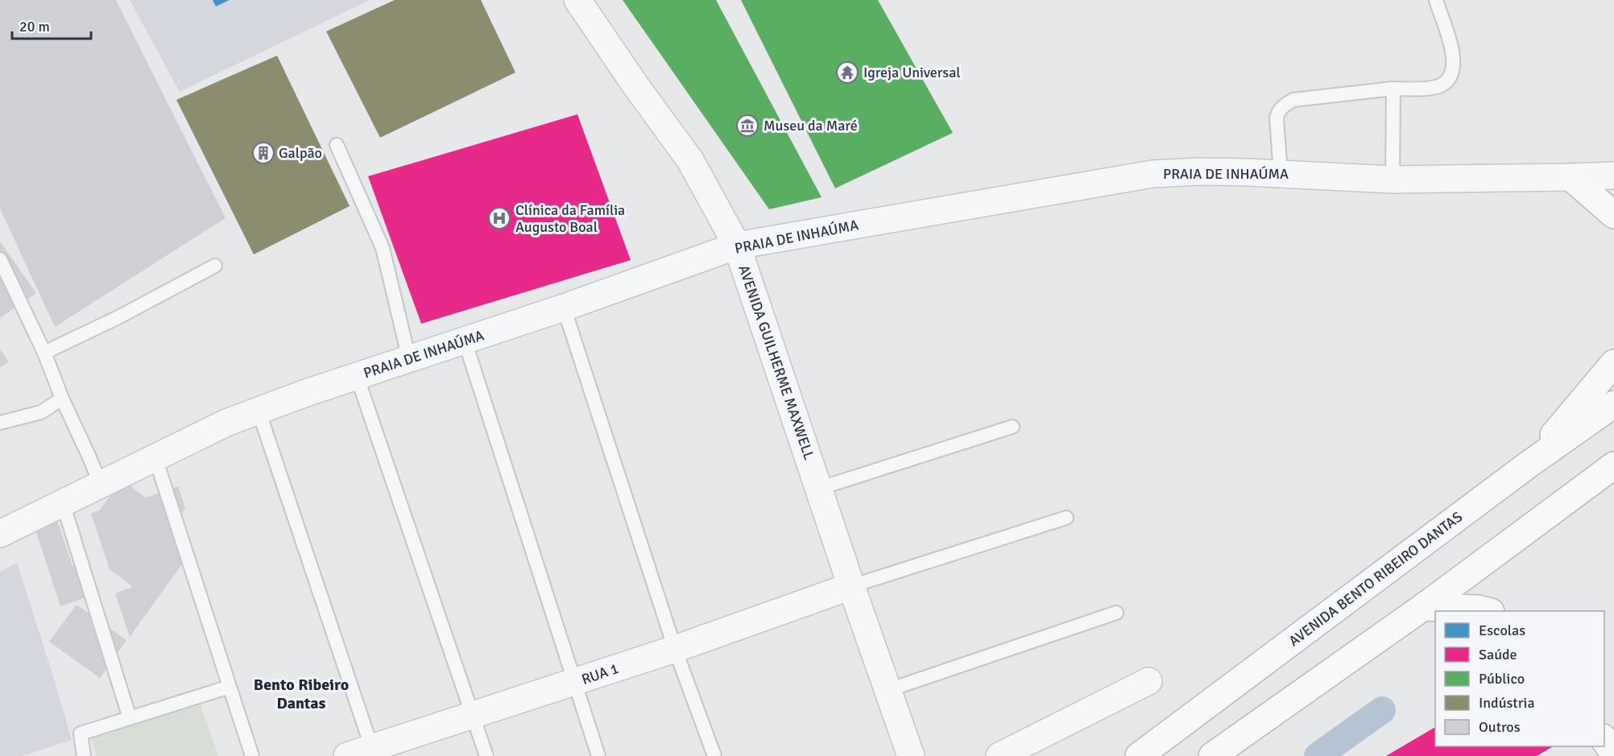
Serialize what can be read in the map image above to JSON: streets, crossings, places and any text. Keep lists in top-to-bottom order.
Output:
{
  "streets": {
    "highway": ["AVENIDA BENTO RIBEIRO DANTAS"],
    "street": ["PRAIA DE INHAÚMA", "AVENIDA GUILHERME MAXWELL", "RUA 1"]
  },
  "crossings": [
    ["PRAIA DE INHAÚMA", "AVENIDA GUILHERME MAXWELL"],
    ["AVENIDA GUILHERME MAXWELL", "RUA 1"]
  ],
  "districts": ["Bento Ribeiro Dantas"],
  "places": {
    "temple": ["Igreja Universal"],
    "museum": ["Museu da Maré"],
    "building": ["Galpão"],
    "hospital": ["Clínica da Família Augusto Boal"]
  },
  "legend": [
    "Escolas",
    "Saúde",
    "Público",
    "Indústria",
    "Outros"
  ],
  "scale_bar": "20 m"
}
